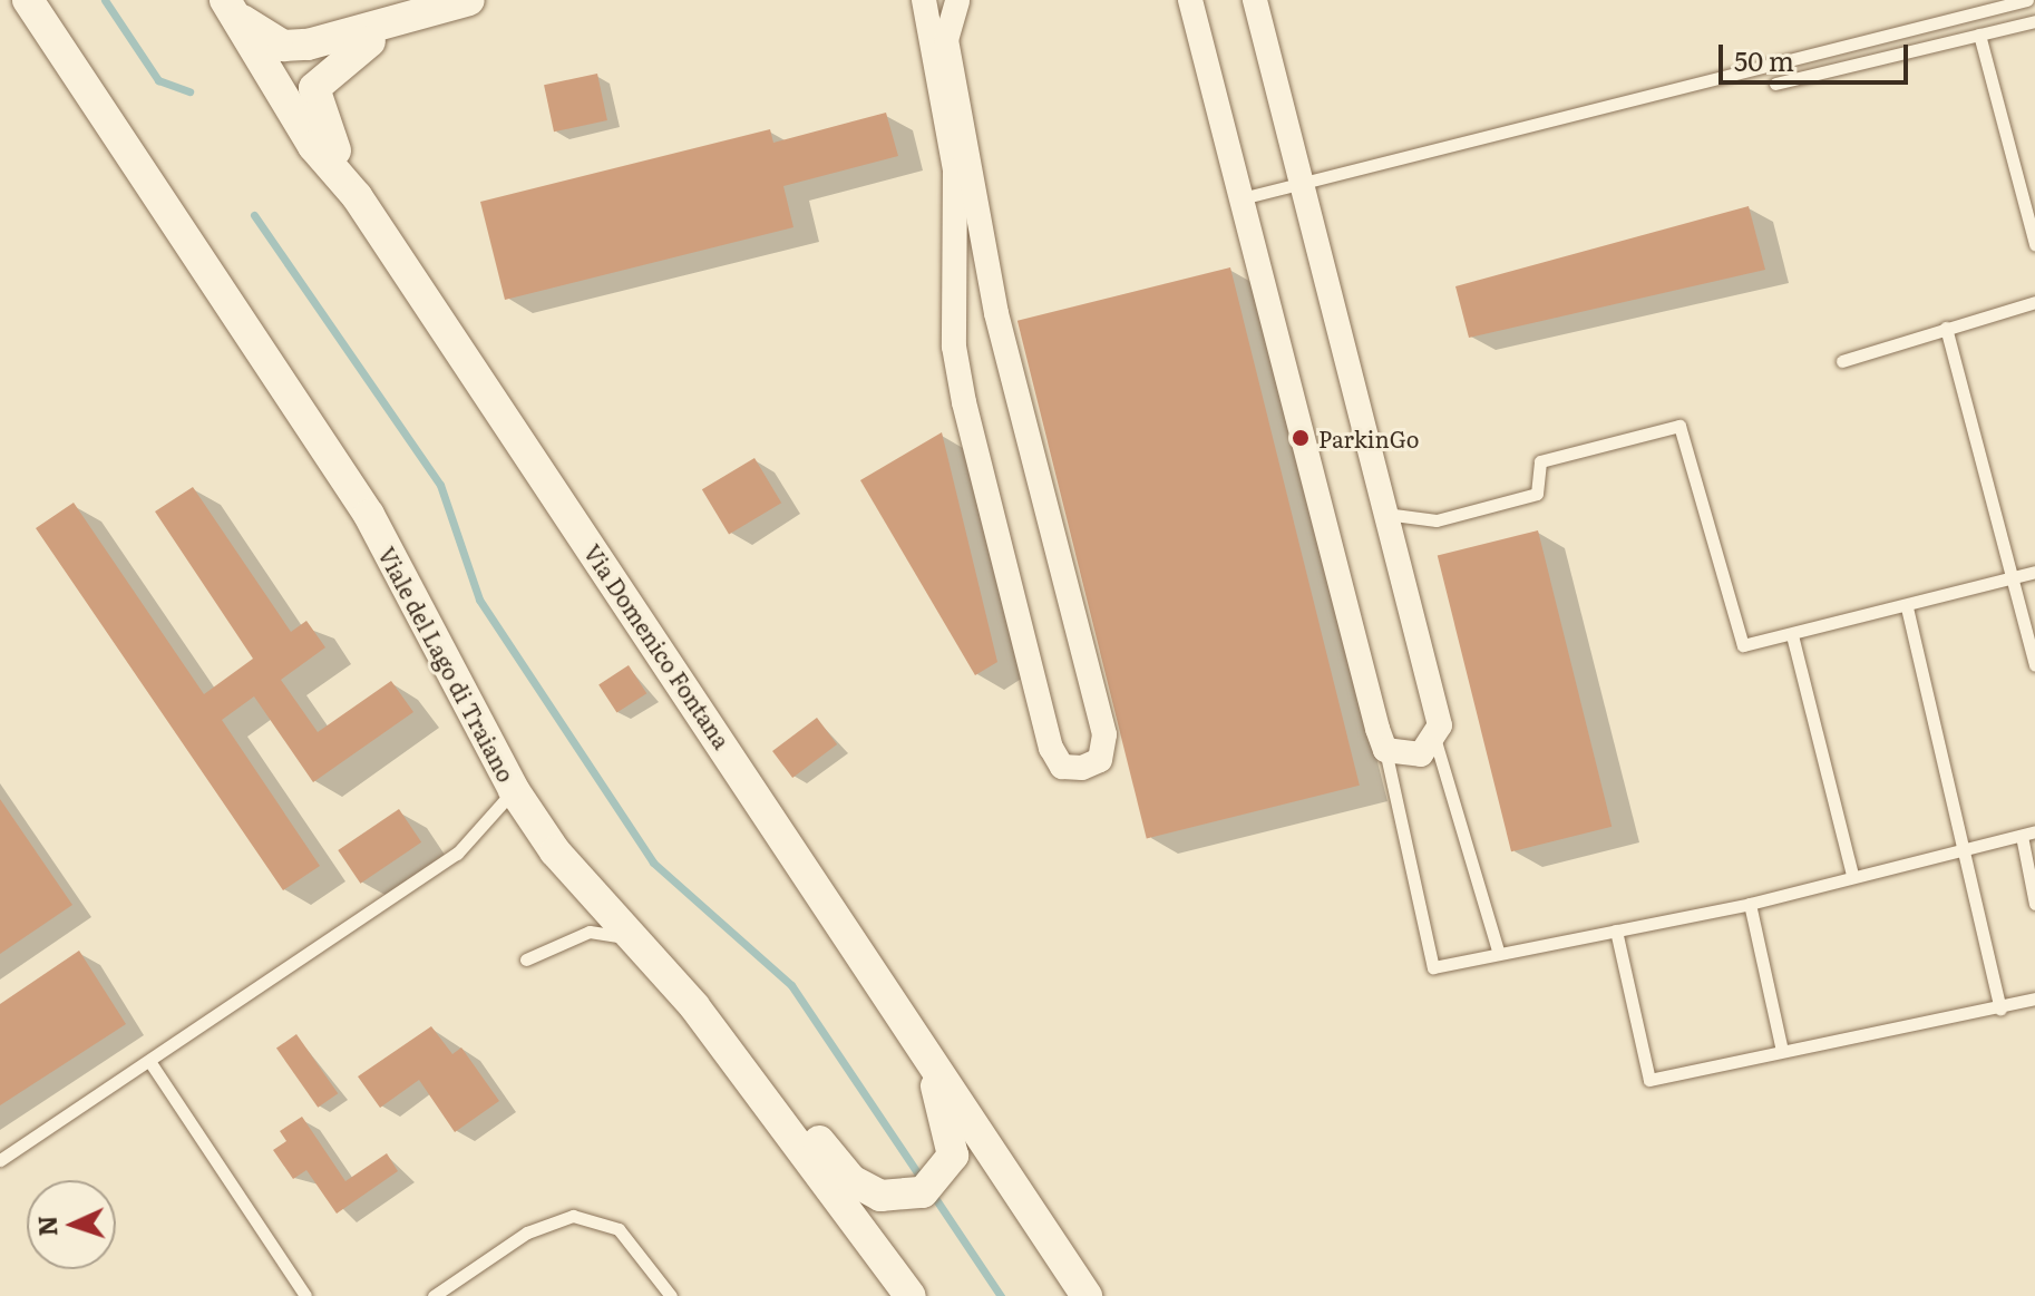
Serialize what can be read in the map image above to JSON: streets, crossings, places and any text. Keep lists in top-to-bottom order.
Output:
{
  "streets": {
    "street": ["Via Domenico Fontana", "Viale del Lago di Traiano"]
  },
  "places": ["ParkinGo"],
  "scale_bar": "50 m",
  "north": "left"
}
